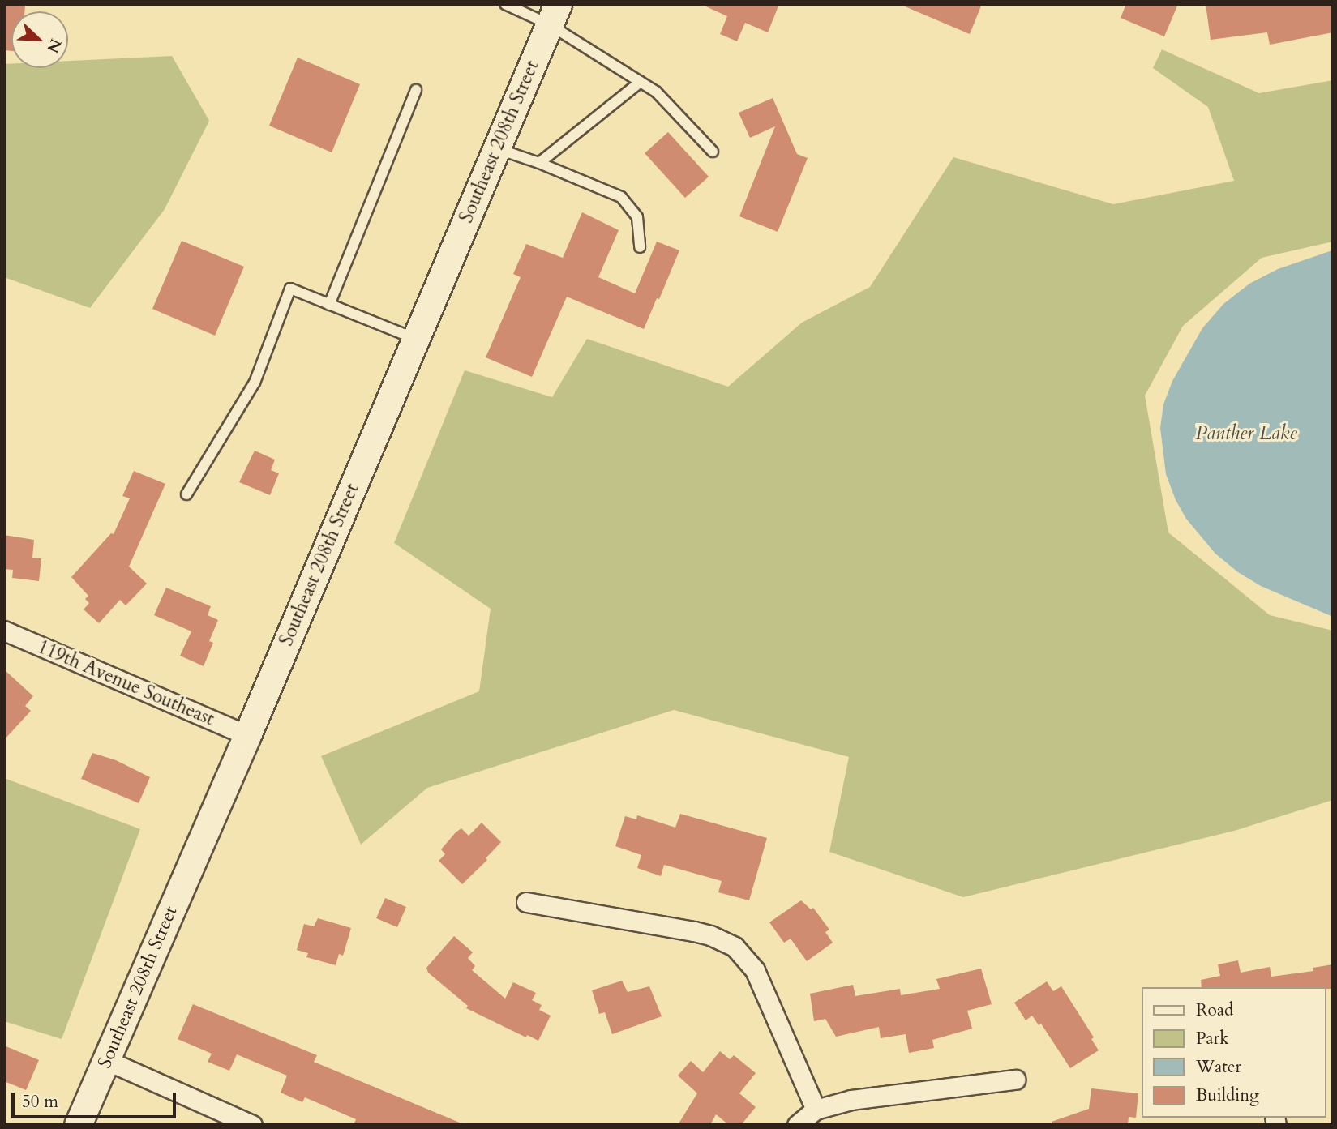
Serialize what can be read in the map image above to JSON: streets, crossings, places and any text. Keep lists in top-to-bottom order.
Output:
{
  "streets": {
    "main road": ["Southeast 208th Street"],
    "street": ["119th Avenue Southeast"]
  },
  "crossings": [
    ["Southeast 208th Street", "119th Avenue Southeast"]
  ],
  "water": ["Panther Lake"],
  "legend": [
    "Road",
    "Park",
    "Water",
    "Building"
  ],
  "scale_bar": "50 m",
  "north": "bottom right"
}
